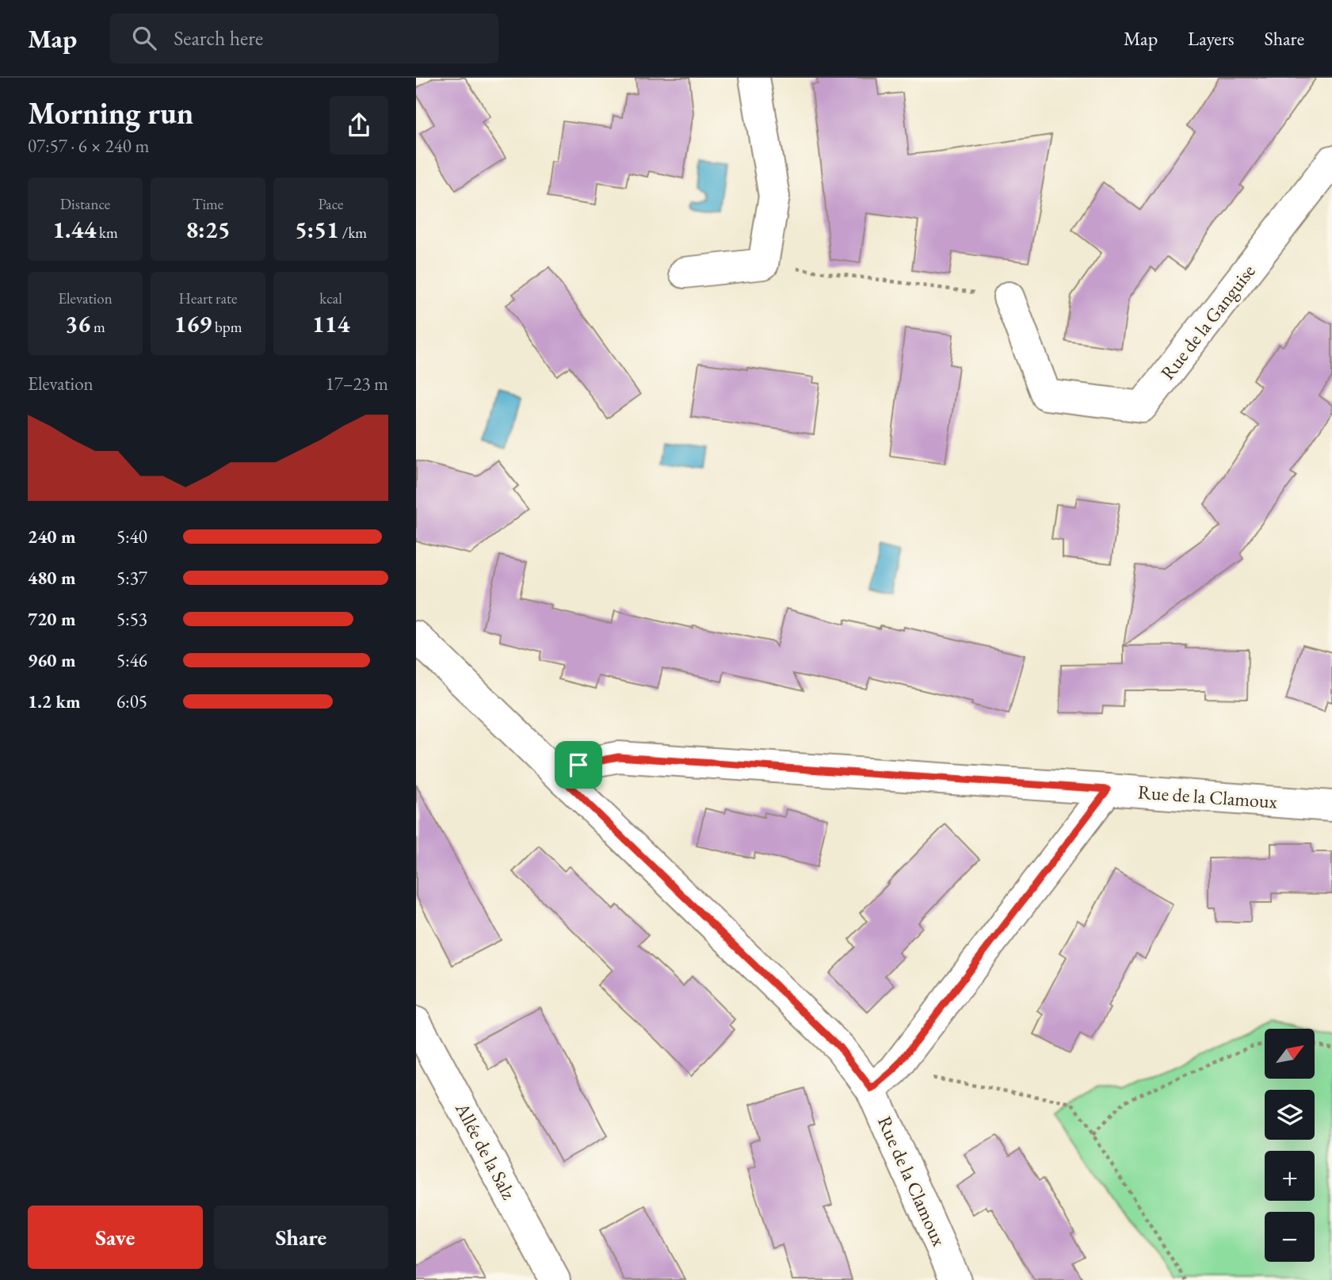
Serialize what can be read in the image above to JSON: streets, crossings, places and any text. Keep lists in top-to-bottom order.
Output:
{
  "streets": {
    "street": ["Rue de la Ganguise", "Rue de la Clamoux", "Allée de la Salz"]
  },
  "north": "top right",
  "page": {
    "header": "Map",
    "search": "Search here",
    "nav": ["Map", "Layers", "Share"],
    "heading": ["Morning run", "07:57 · 6 × 240 m"],
    "stats": [
      ["Distance", "1.44 km"],
      ["Time", "8:25"],
      ["Pace", "5:51 /km"],
      ["Elevation", "36 m"],
      ["Heart rate", "169 bpm"],
      ["kcal", "114"]
    ],
    "chart": ["Elevation", "17–23 m"],
    "list": [
      {
        "name": "240 m",
        "note": "5:40"
      },
      {
        "name": "480 m",
        "note": "5:37"
      },
      {
        "name": "720 m",
        "note": "5:53"
      },
      {
        "name": "960 m",
        "note": "5:46"
      },
      {
        "name": "1.2 km",
        "note": "6:05"
      }
    ],
    "map_buttons": ["+", "−"],
    "buttons": ["Save", "Share"]
  }
}
